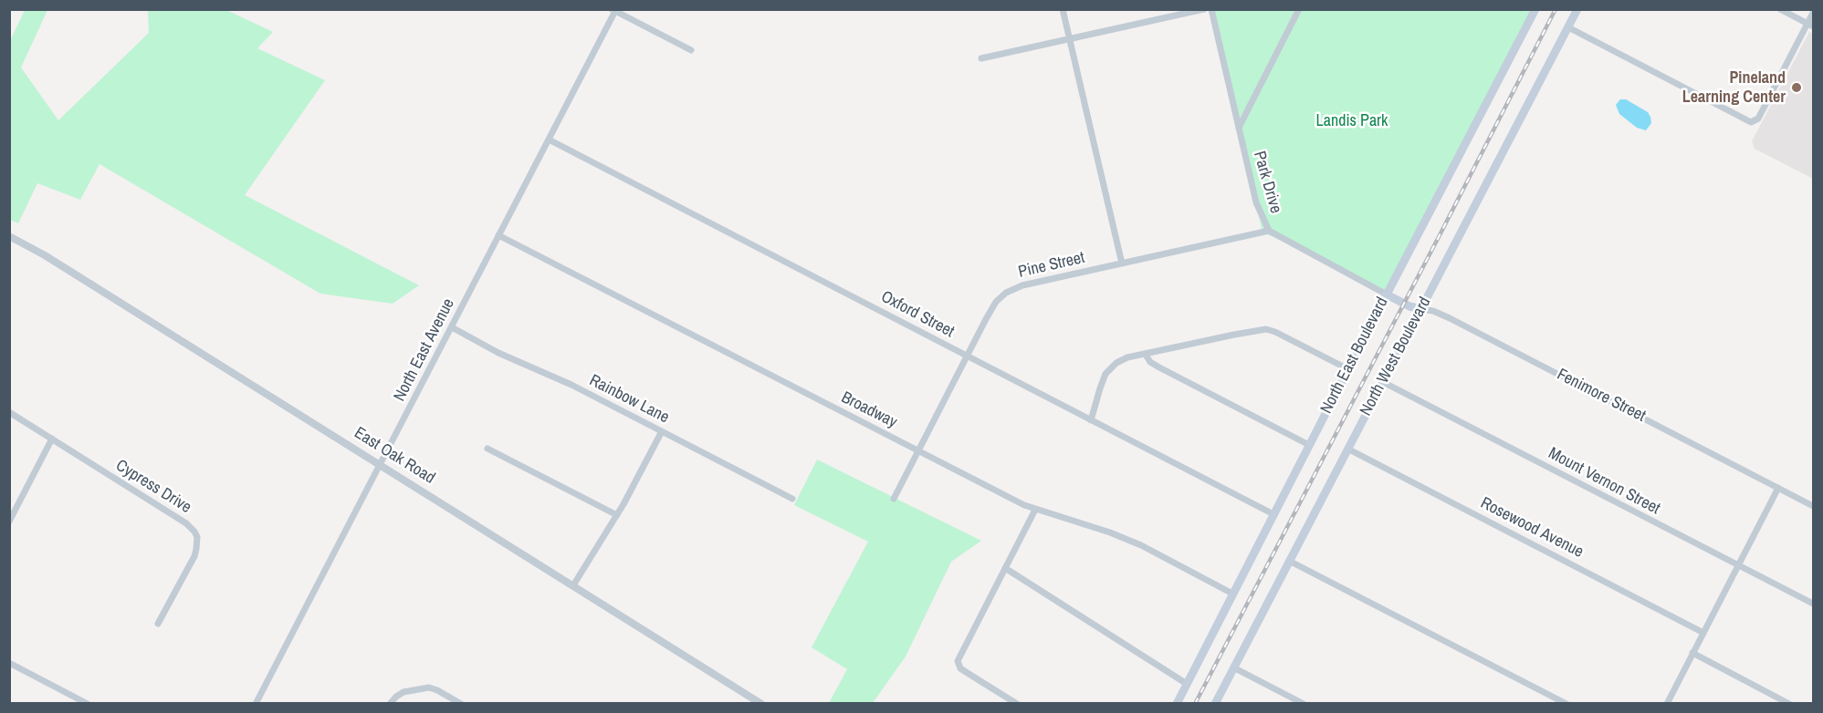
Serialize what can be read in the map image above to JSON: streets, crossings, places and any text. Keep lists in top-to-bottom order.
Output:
{
  "streets": {
    "main road": ["North East Boulevard", "North West Boulevard", "Fenimore Street"],
    "street": [
      "Park Drive",
      "Pine Street",
      "Oxford Street",
      "North East Avenue",
      "Rainbow Lane",
      "Broadway",
      "East Oak Road",
      "Mount Vernon Street",
      "Cypress Drive",
      "Rosewood Avenue"
    ]
  },
  "crossings": [
    ["Park Drive", "Pine Street"],
    ["Park Drive", "North East Boulevard"],
    ["Park Drive", "Fenimore Street"],
    ["Pine Street", "Oxford Street"],
    ["Pine Street", "Broadway"],
    ["Oxford Street", "North East Avenue"],
    ["Oxford Street", "North East Boulevard"],
    ["North East Avenue", "Rainbow Lane"],
    ["North East Avenue", "Broadway"],
    ["North East Avenue", "East Oak Road"],
    ["North East Boulevard", "Fenimore Street"],
    ["North East Boulevard", "Broadway"],
    ["North West Boulevard", "Fenimore Street"],
    ["North West Boulevard", "Mount Vernon Street"],
    ["North West Boulevard", "Rosewood Avenue"]
  ],
  "parks": ["Landis Park"],
  "places": ["Pineland Learning Center"]
}
